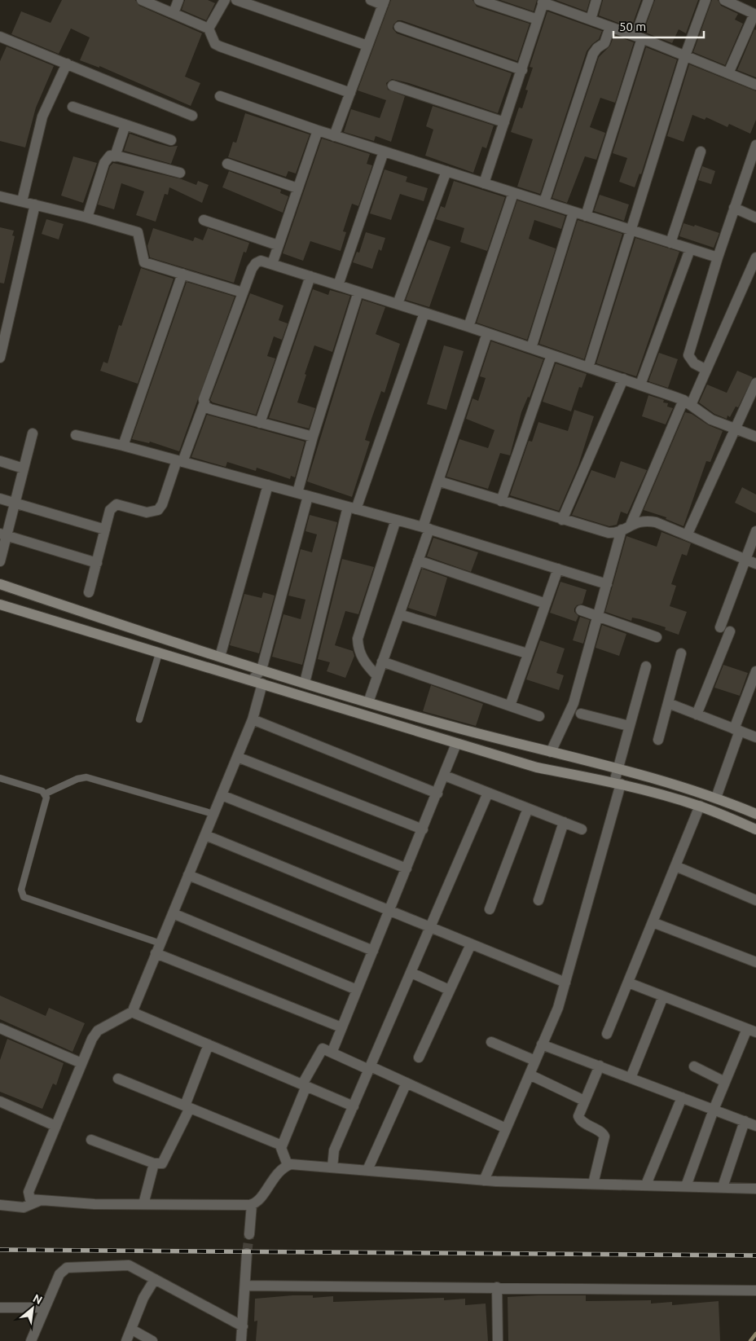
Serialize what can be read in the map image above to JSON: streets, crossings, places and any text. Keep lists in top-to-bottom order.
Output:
{
  "scale_bar": "50 m",
  "north": "top right"
}
